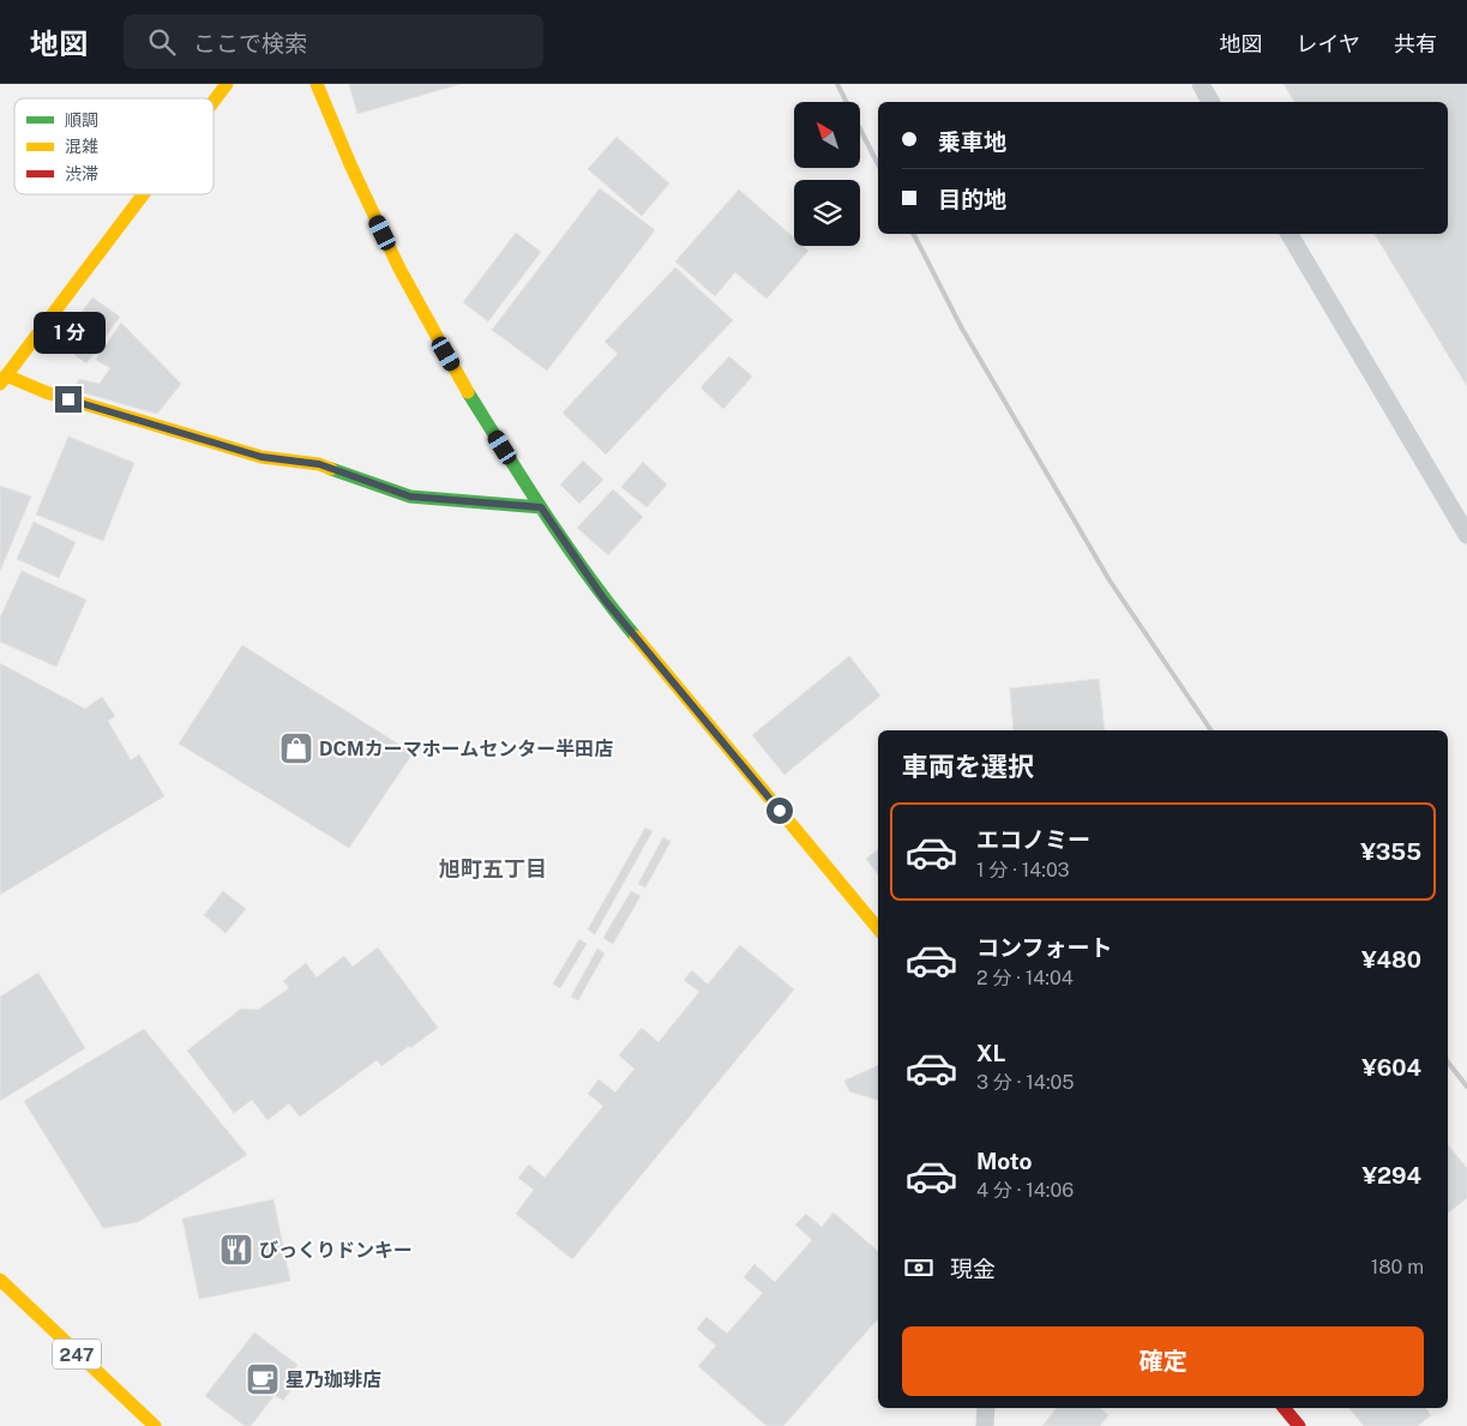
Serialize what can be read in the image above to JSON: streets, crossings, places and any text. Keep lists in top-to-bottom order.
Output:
{
  "streets": {
    "main road": ["247"]
  },
  "districts": ["旭町五丁目"],
  "places": {
    "shop": ["DCMカーマホームセンター半田店"],
    "restaurant": ["びっくりドンキー"],
    "cafe": ["星乃珈琲店"]
  },
  "legend": ["順調", "混雑", "渋滞"],
  "north": "top left",
  "page": {
    "header": "地図",
    "search": "ここで検索",
    "nav": ["地図", "レイヤ", "共有"],
    "banner": ["乗車地", "目的地"],
    "bubble": "1 分",
    "heading": "車両を選択",
    "list": [
      {
        "name": "エコノミー",
        "note": "1 分 · 14:03",
        "value": "¥355"
      },
      {
        "name": "コンフォート",
        "note": "2 分 · 14:04",
        "value": "¥480"
      },
      {
        "name": "XL",
        "note": "3 分 · 14:05",
        "value": "¥604"
      },
      {
        "name": "Moto",
        "note": "4 分 · 14:06",
        "value": "¥294"
      }
    ],
    "pay": ["現金", "180 m"],
    "buttons": "確定"
  }
}
